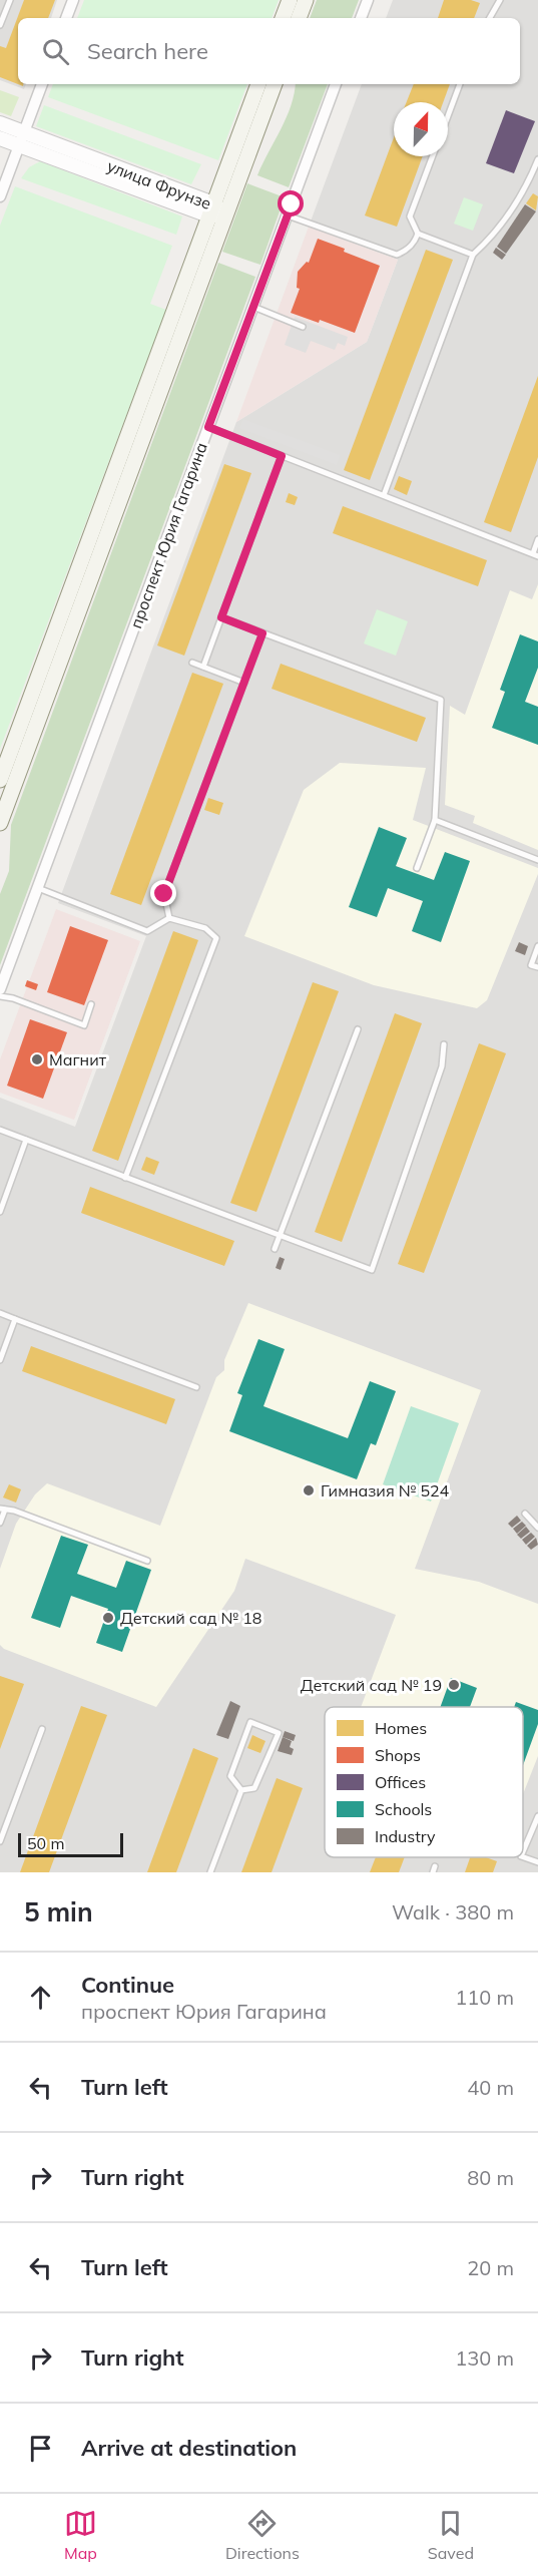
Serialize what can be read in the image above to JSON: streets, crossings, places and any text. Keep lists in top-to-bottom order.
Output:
{
  "streets": {
    "street": ["улица Фрунзе", "проспект Юрия Гагарина"]
  },
  "places": [
    "Магнит",
    "Гимназия № 524",
    "Детский сад № 18",
    "Детский сад № 19"
  ],
  "legend": [
    "Homes",
    "Shops",
    "Offices",
    "Schools",
    "Industry"
  ],
  "scale_bar": "50 m",
  "north": "top",
  "page": {
    "search": "Search here",
    "scale": "50 m",
    "heading": ["5 min", "Walk · 380 m"],
    "list": [
      ["Continue", "проспект Юрия Гагарина", "110 m"],
      ["Turn left", "40 m"],
      ["Turn right", "80 m"],
      ["Turn left", "20 m"],
      ["Turn right", "130 m"],
      "Arrive at destination"
    ],
    "nav": ["Map", "Directions", "Saved"]
  }
}
